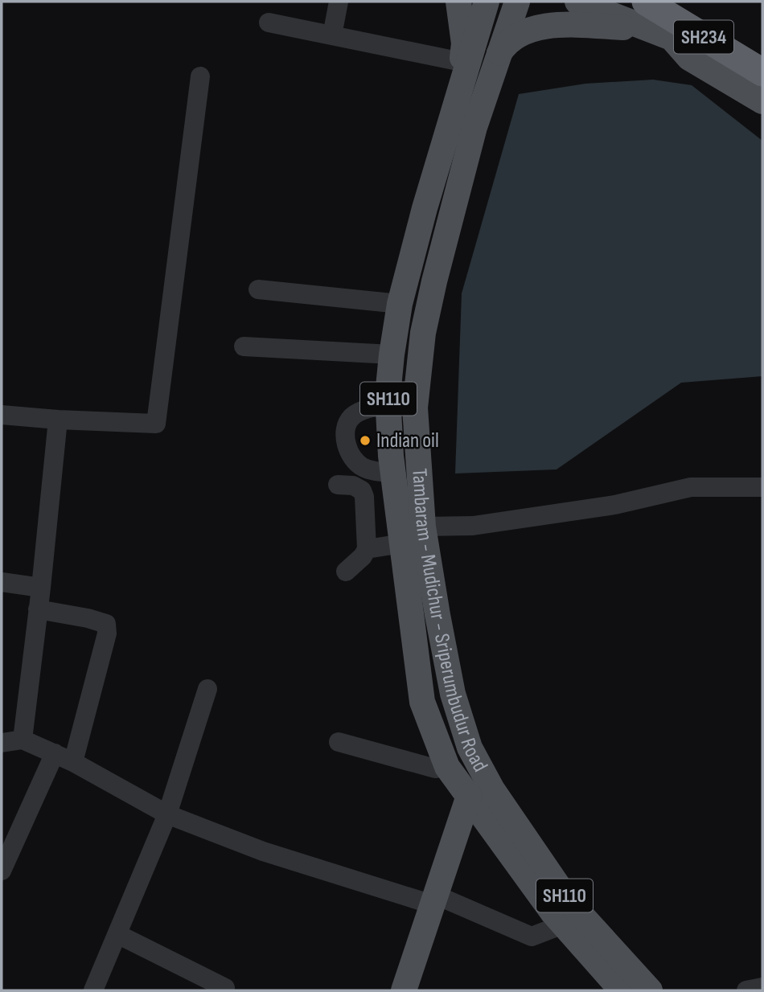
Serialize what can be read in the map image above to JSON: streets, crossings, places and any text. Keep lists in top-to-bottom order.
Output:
{
  "streets": {
    "highway": ["SH234"],
    "main road": ["SH110", "Tambaram - Mudichur - Sriperumbudur Road"]
  },
  "places": ["Indian oil"]
}
